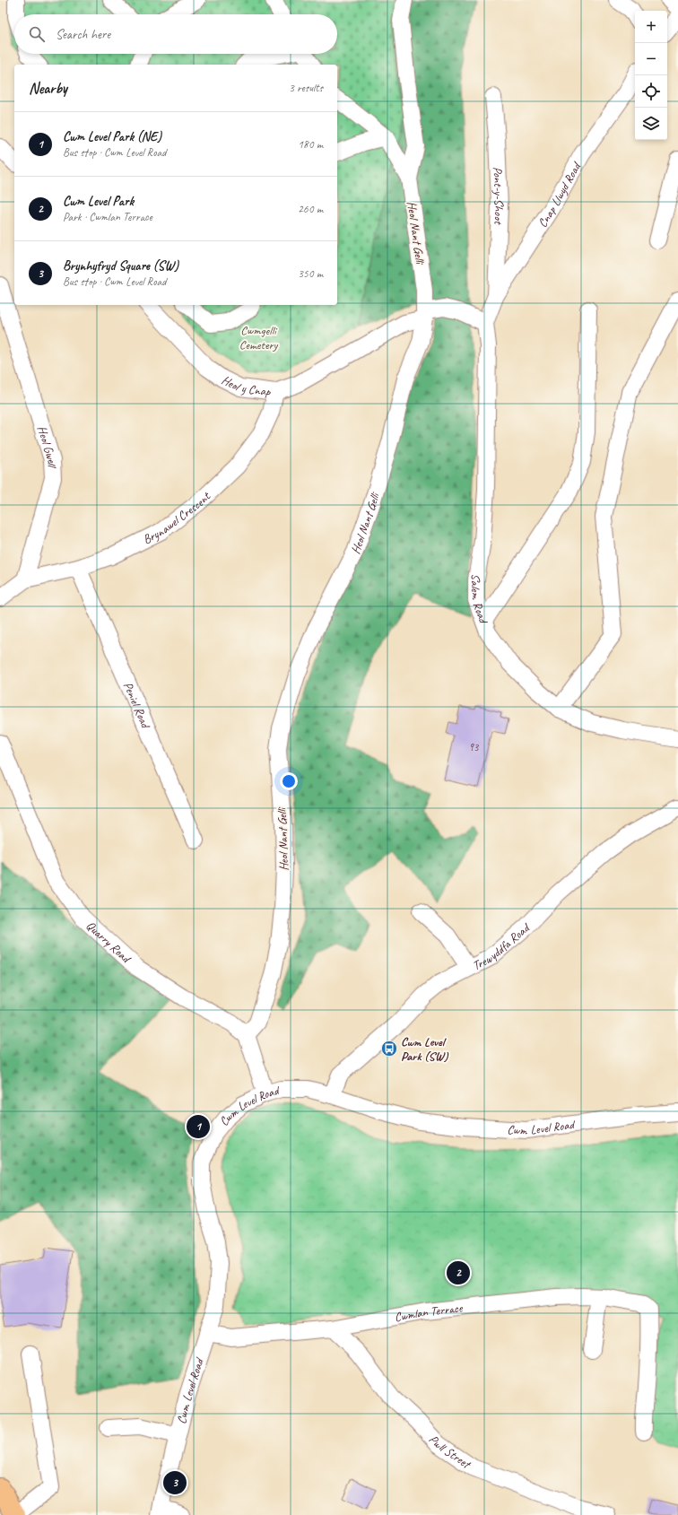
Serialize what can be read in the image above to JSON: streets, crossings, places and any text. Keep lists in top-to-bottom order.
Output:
{
  "streets": {
    "street": [
      "Cnap Llwyd Road",
      "Pont-y-Shoot",
      "Heol Nant Gelli",
      "Heol y Cnap",
      "Heol Gwell",
      "Brynawel Crescent",
      "Salem Road",
      "Peniel Road",
      "Quarry Road",
      "Trewyddfa Road",
      "Cwm Level Road",
      "Cwmlan Terrace",
      "Pwll Street"
    ]
  },
  "crossings": [
    ["Cnap Llwyd Road", "Pont-y-Shoot"],
    ["Cnap Llwyd Road", "Heol y Cnap"],
    ["Cnap Llwyd Road", "Salem Road"],
    ["Heol Nant Gelli", "Heol y Cnap"],
    ["Heol Nant Gelli", "Quarry Road"],
    ["Heol y Cnap", "Brynawel Crescent"],
    ["Heol y Cnap", "Salem Road"],
    ["Heol Gwell", "Brynawel Crescent"],
    ["Brynawel Crescent", "Peniel Road"],
    ["Trewyddfa Road", "Cwm Level Road"],
    ["Cwm Level Road", "Cwmlan Terrace"],
    ["Cwmlan Terrace", "Pwll Street"]
  ],
  "parks": ["Cwmgelli Cemetery"],
  "places": {
    "bus stop": ["Cwm Level Park (SW)"]
  },
  "house_numbers": ["93"],
  "page": {
    "map_buttons": ["+", "−"],
    "search": "Search here",
    "heading": ["Nearby", "3 results"],
    "list": [
      {
        "mark": "1",
        "name": "Cwm Level Park (NE)",
        "note": "Bus stop · Cwm Level Road",
        "value": "180 m"
      },
      {
        "mark": "2",
        "name": "Cwm Level Park",
        "note": "Park · Cwmlan Terrace",
        "value": "260 m"
      },
      {
        "mark": "3",
        "name": "Brynhyfryd Square (SW)",
        "note": "Bus stop · Cwm Level Road",
        "value": "350 m"
      }
    ],
    "pins": ["1", "2", "3"]
  }
}
